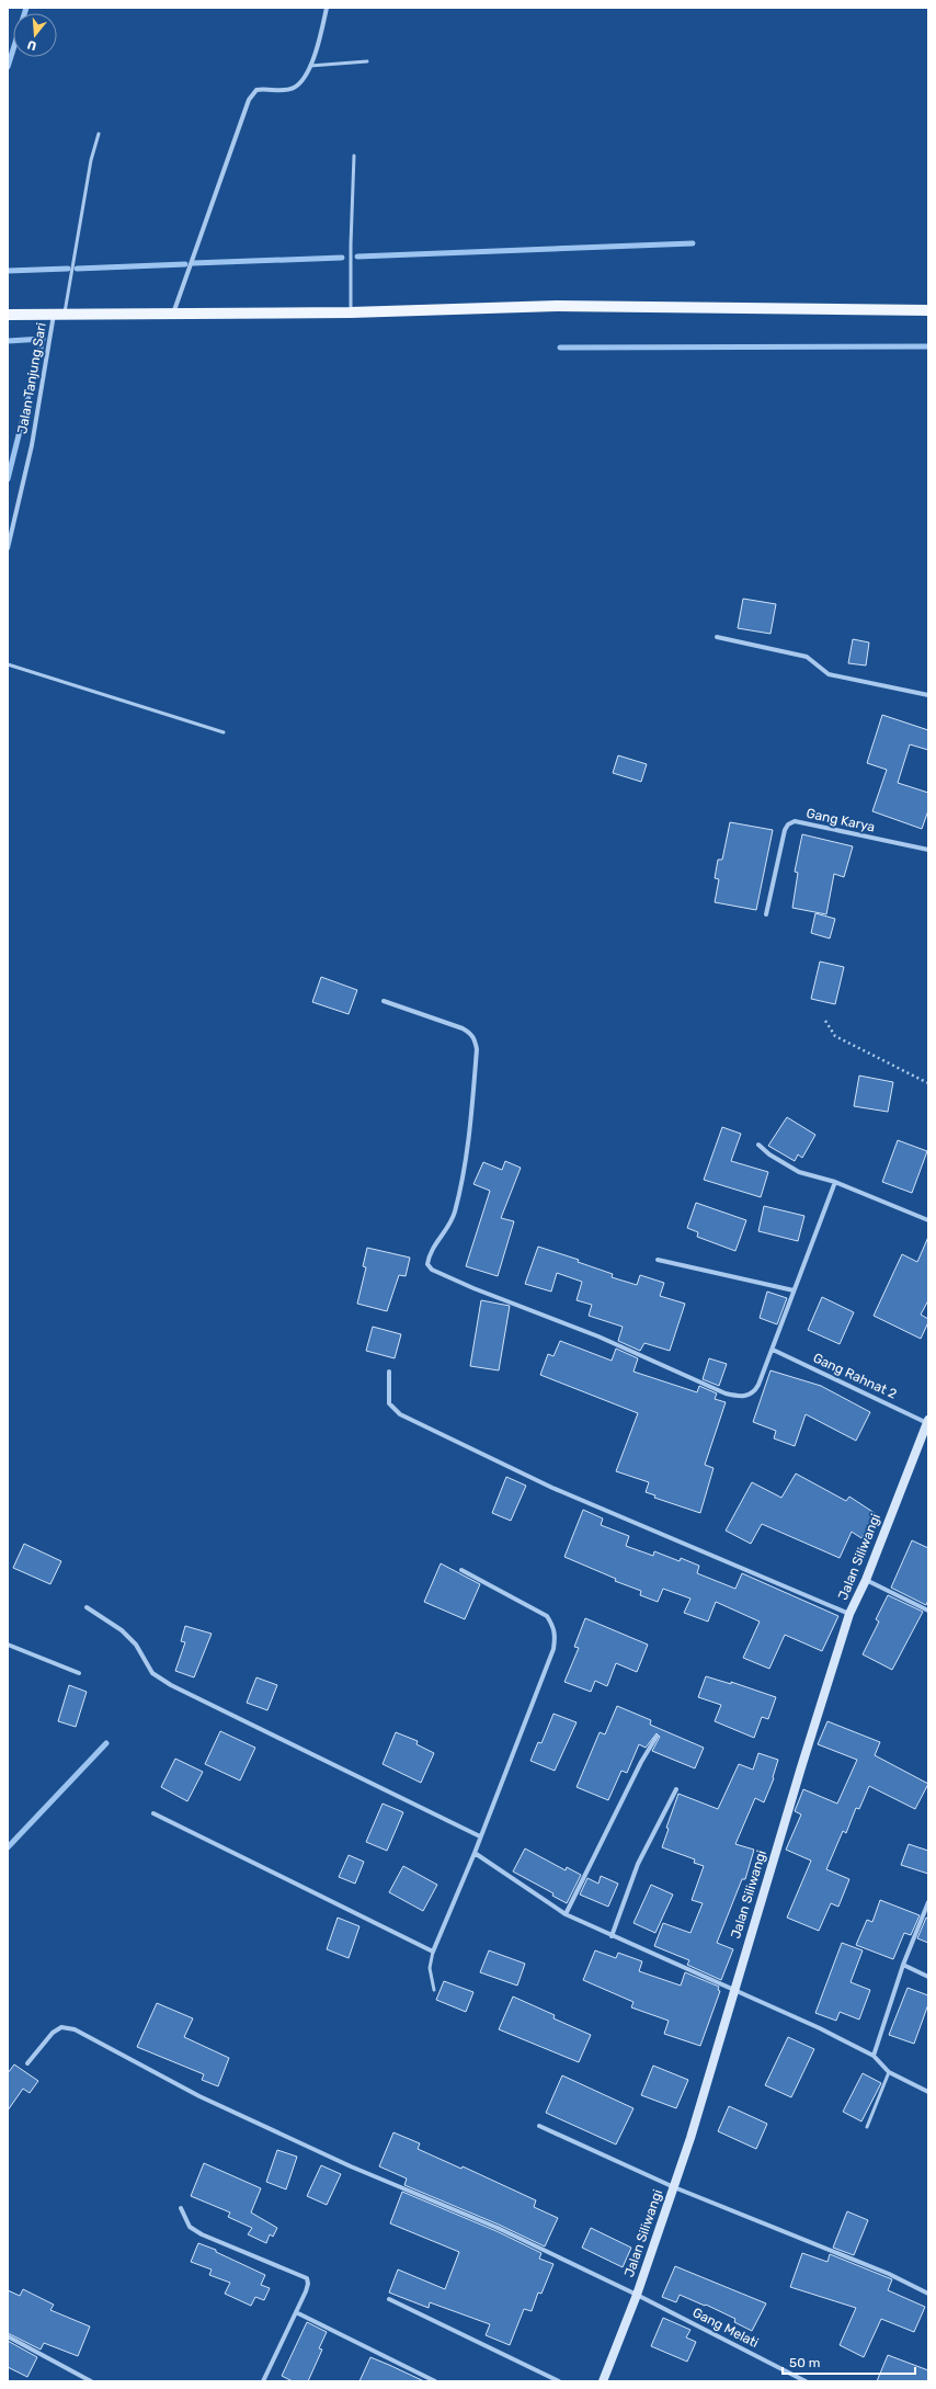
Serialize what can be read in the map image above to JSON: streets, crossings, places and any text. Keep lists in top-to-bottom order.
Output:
{
  "streets": {
    "street": [
      "Jalan Tanjung Sari",
      "Gang Karya",
      "Gang Rahnat 2",
      "Jalan Siliwangi",
      "Gang Melati"
    ]
  },
  "crossings": [
    ["Gang Rahnat 2", "Jalan Siliwangi"],
    ["Jalan Siliwangi", "Gang Melati"]
  ],
  "scale_bar": "50 m",
  "north": "bottom"
}
